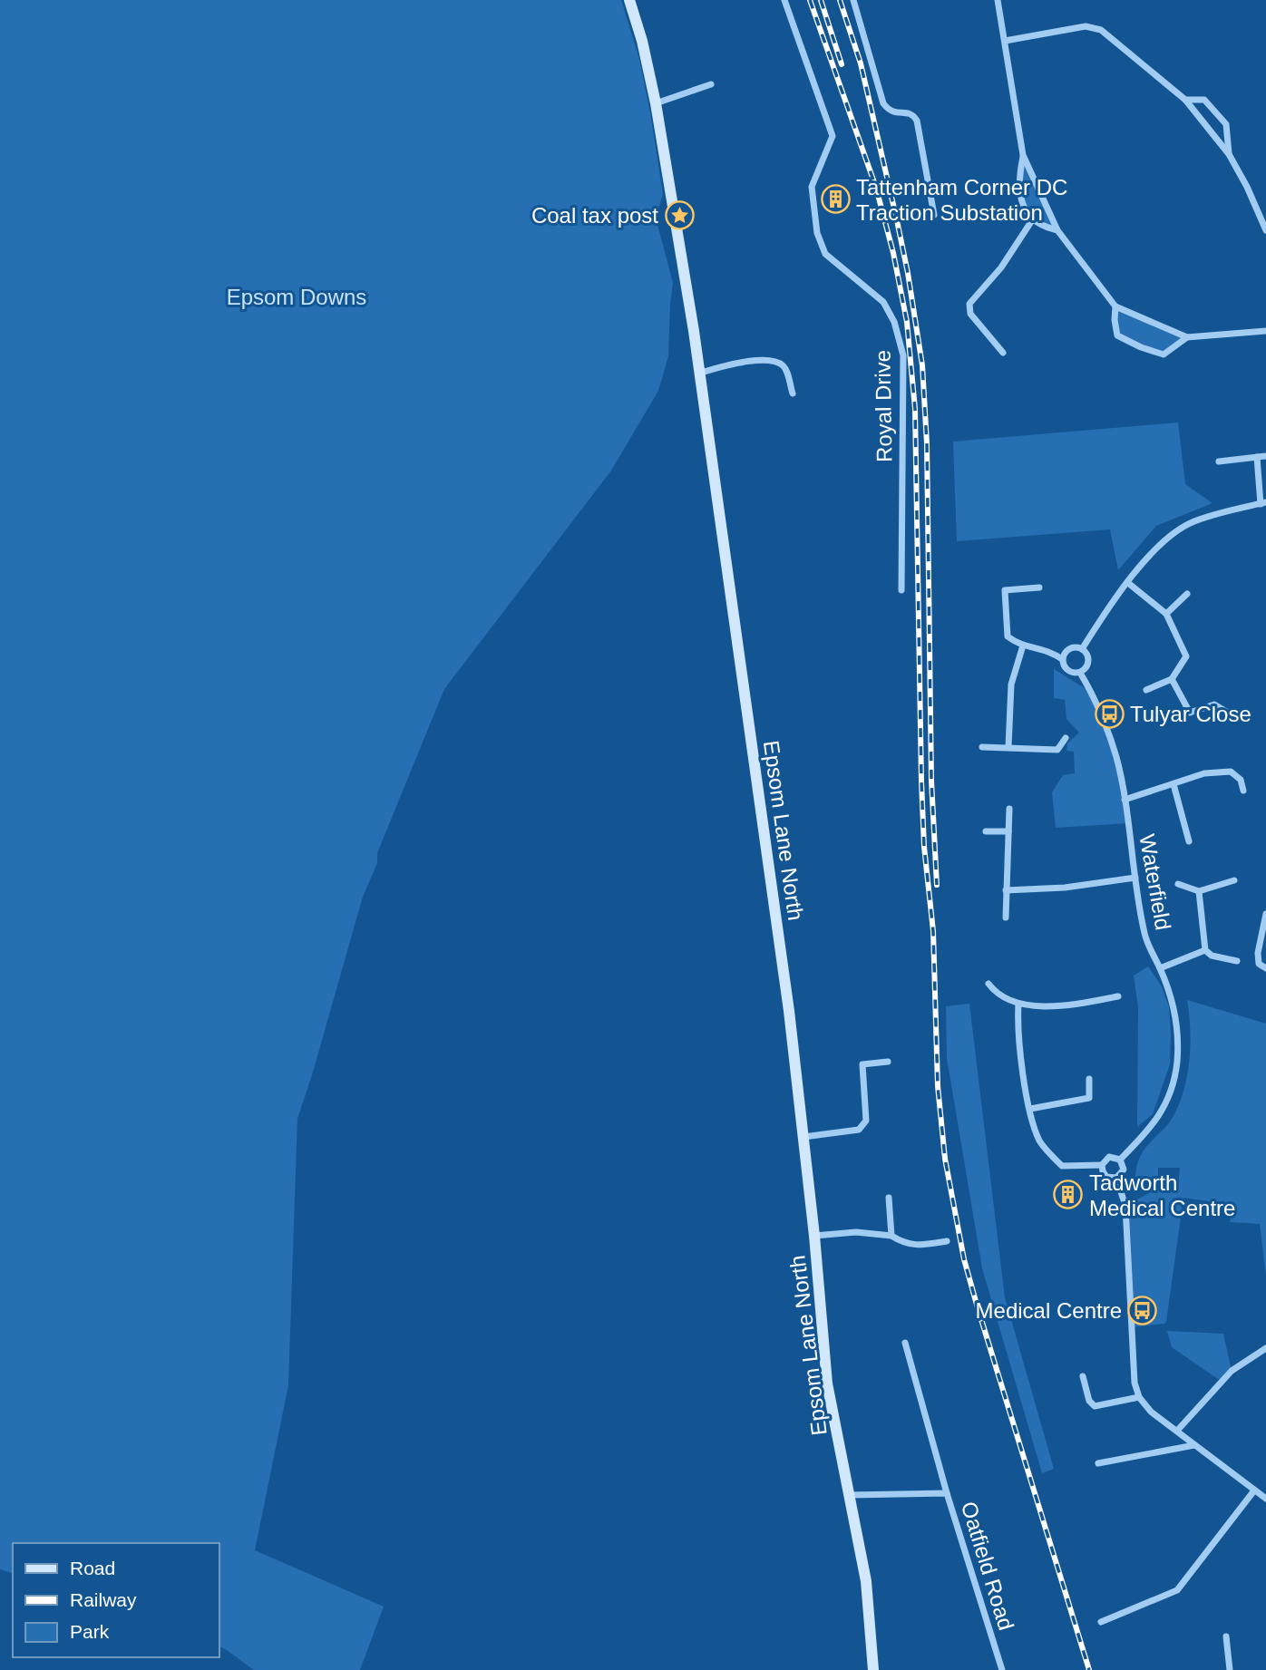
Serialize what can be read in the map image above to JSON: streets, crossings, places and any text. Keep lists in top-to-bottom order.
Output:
{
  "streets": {
    "main road": ["Epsom Lane North"],
    "street": ["Royal Drive", "Waterfield", "Oatfield Road"]
  },
  "crossings": [
    ["Epsom Lane North", "Oatfield Road"]
  ],
  "parks": ["Epsom Downs"],
  "places": {
    "building": ["Tattenham Corner DC Traction Substation", "Tadworth Medical Centre"],
    "place": ["Coal tax post"],
    "bus stop": ["Tulyar Close", "Medical Centre"]
  },
  "legend": ["Road", "Railway", "Park"]
}
